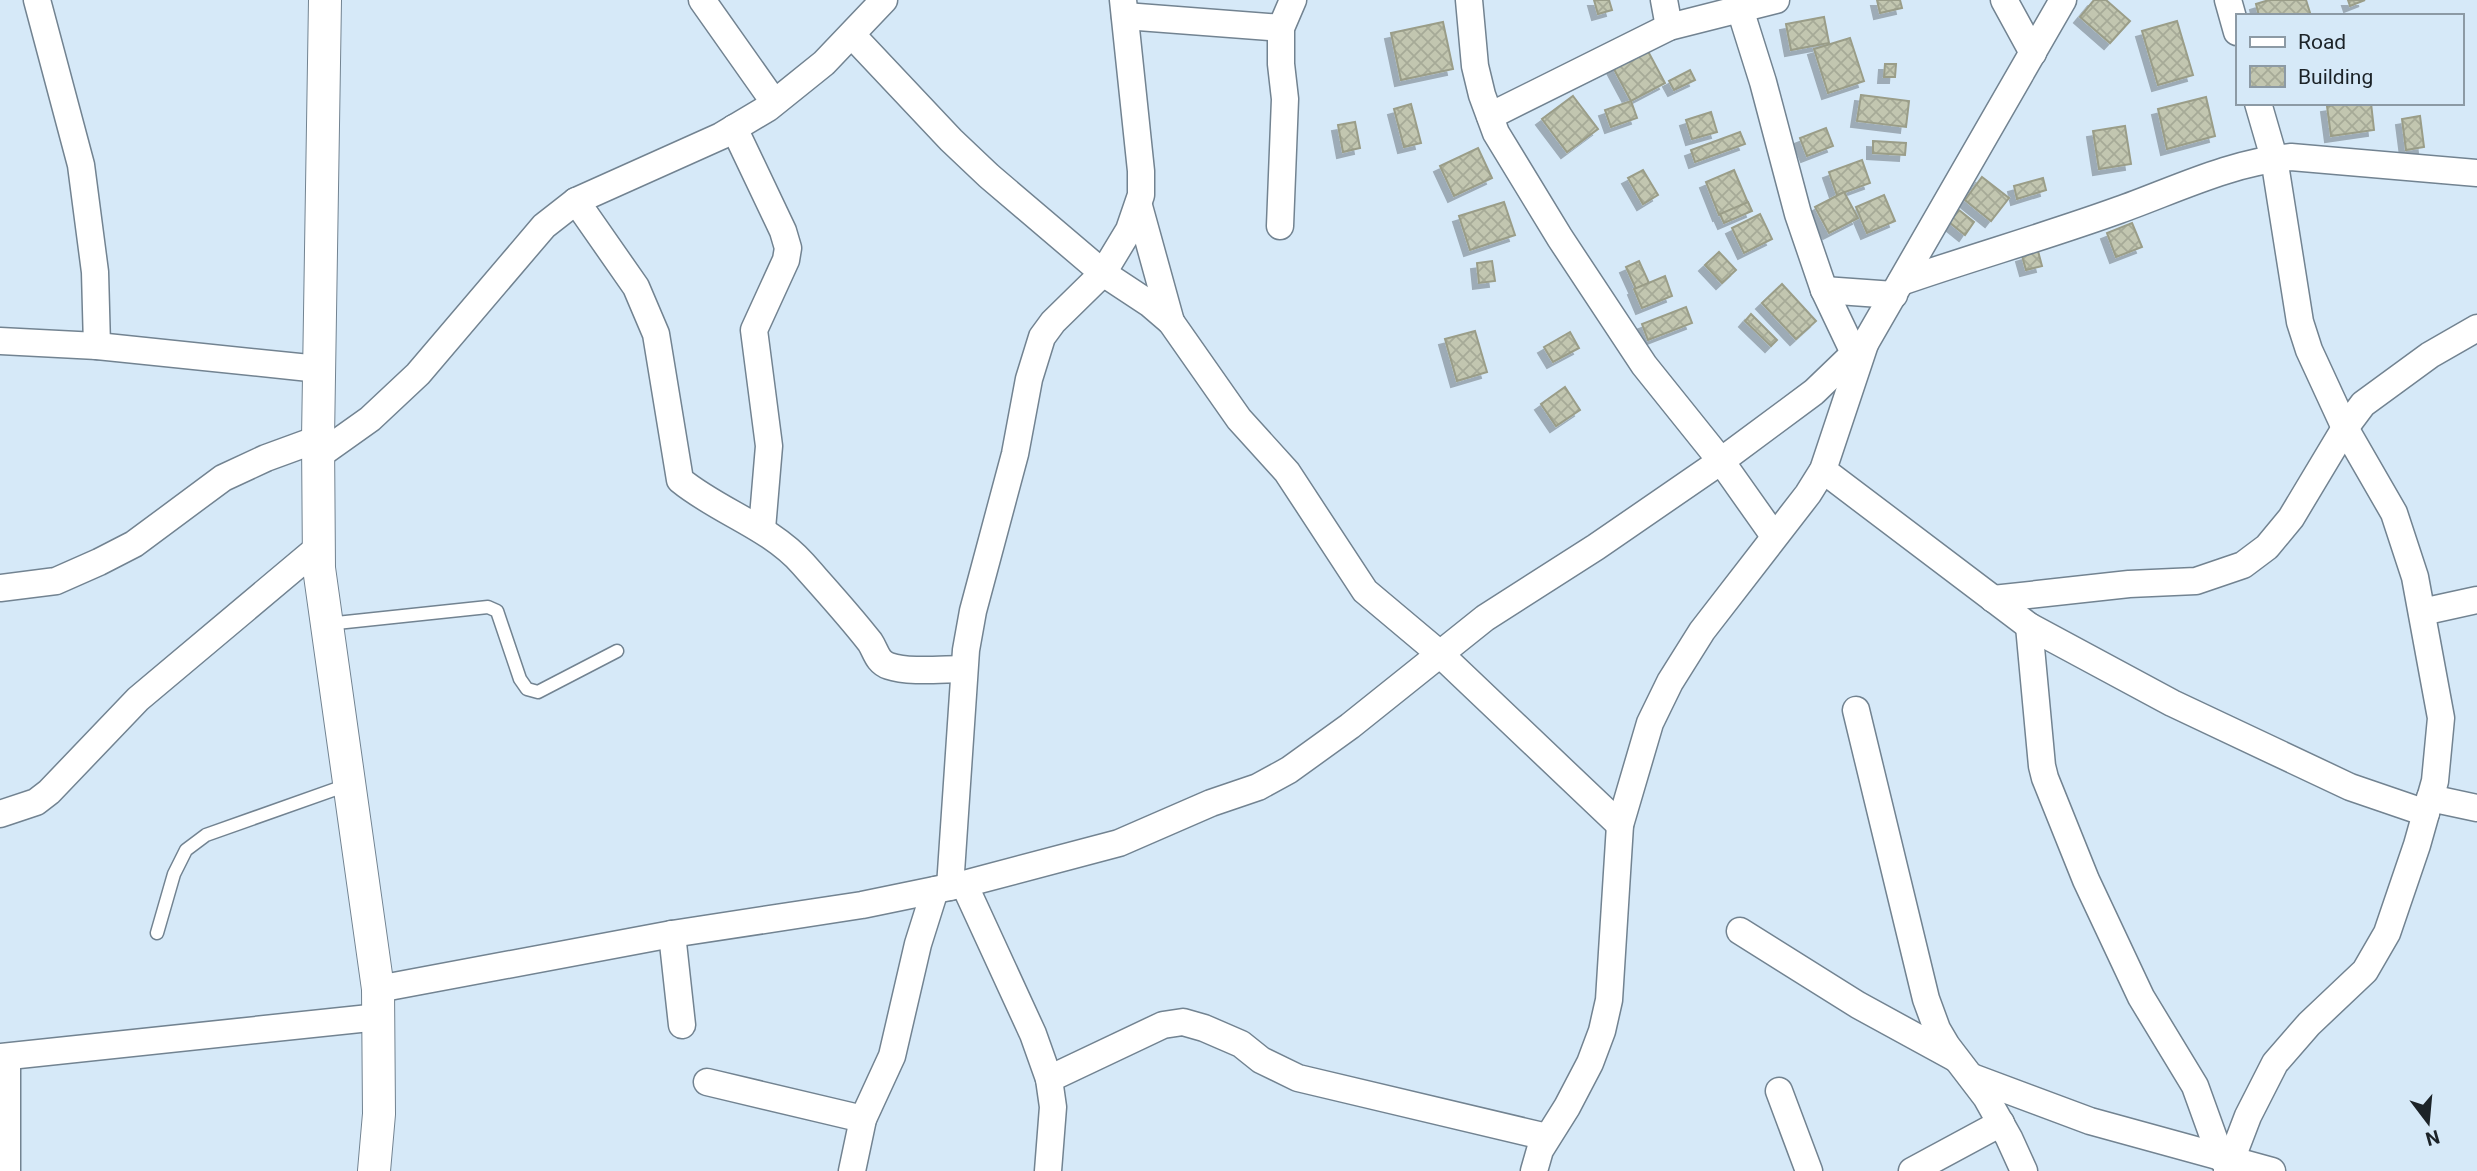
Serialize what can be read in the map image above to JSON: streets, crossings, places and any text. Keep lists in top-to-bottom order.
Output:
{
  "legend": ["Road", "Building"],
  "north": "bottom"
}
